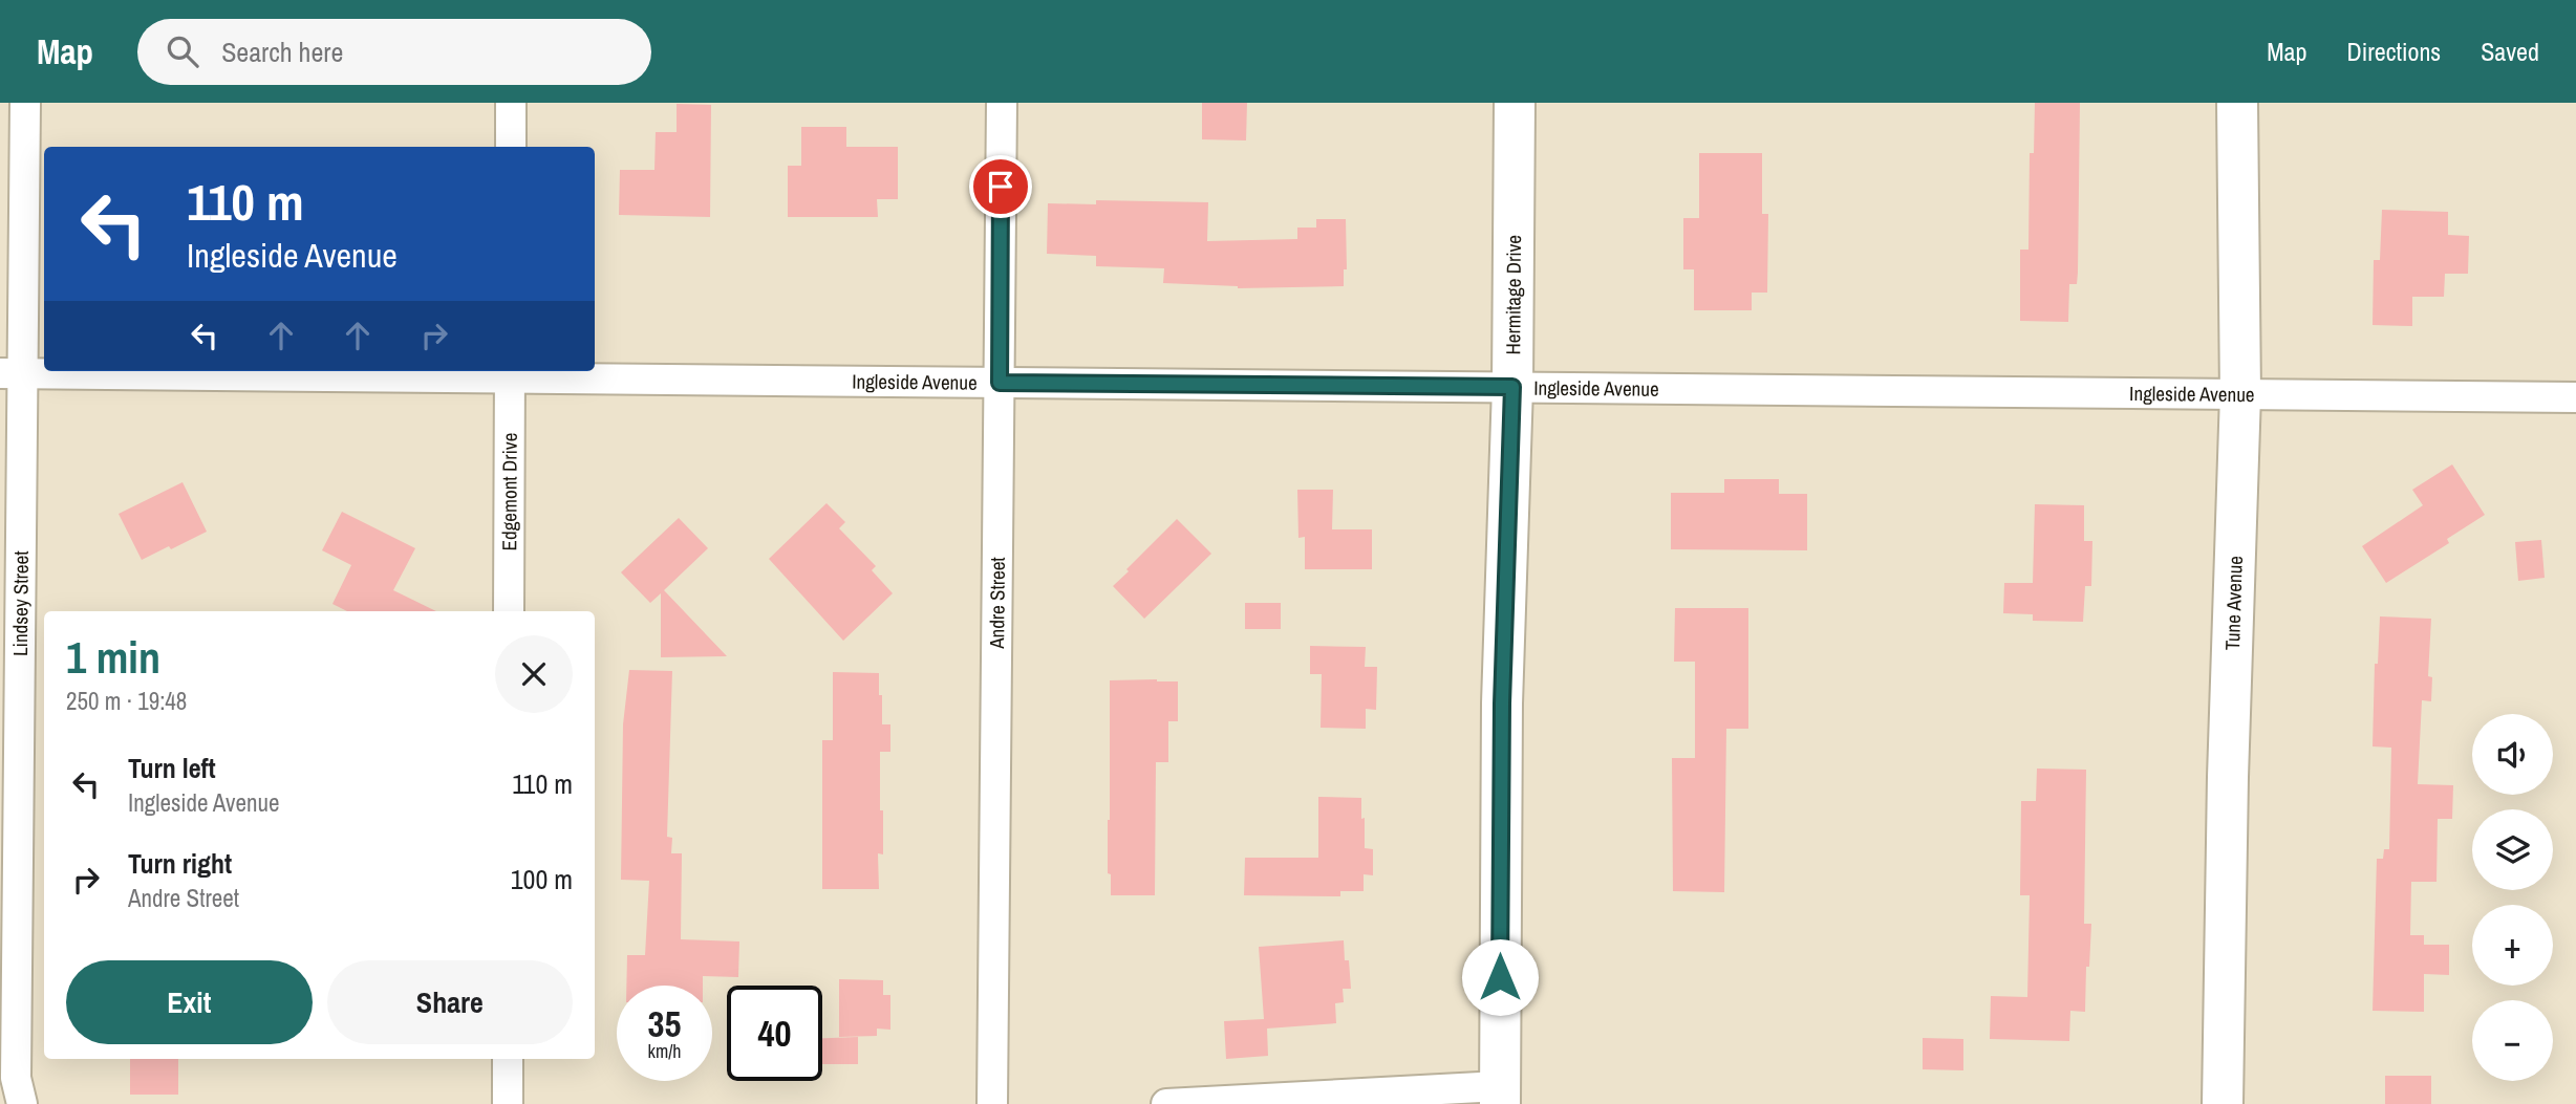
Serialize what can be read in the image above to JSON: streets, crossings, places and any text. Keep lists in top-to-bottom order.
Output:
{
  "streets": {
    "street": [
      "Hermitage Drive",
      "Ingleside Avenue",
      "Edgemont Drive",
      "Andre Street",
      "Tune Avenue",
      "Lindsey Street"
    ]
  },
  "crossings": [
    ["Hermitage Drive", "Ingleside Avenue"],
    ["Ingleside Avenue", "Edgemont Drive"],
    ["Ingleside Avenue", "Andre Street"],
    ["Ingleside Avenue", "Tune Avenue"],
    ["Ingleside Avenue", "Lindsey Street"]
  ],
  "page": {
    "header": "Map",
    "search": "Search here",
    "nav": ["Map", "Directions", "Saved"],
    "turn": ["110 m", "Ingleside Avenue"],
    "heading": ["1 min", "250 m · 19:48"],
    "map_buttons": ["+", "−"],
    "list": [
      {
        "name": "Turn left",
        "note": "Ingleside Avenue",
        "value": "110 m"
      },
      {
        "name": "Turn right",
        "note": "Andre Street",
        "value": "100 m"
      }
    ],
    "buttons": ["Exit", "Share"],
    "speed": "35 km/h",
    "limit": "40"
  }
}
